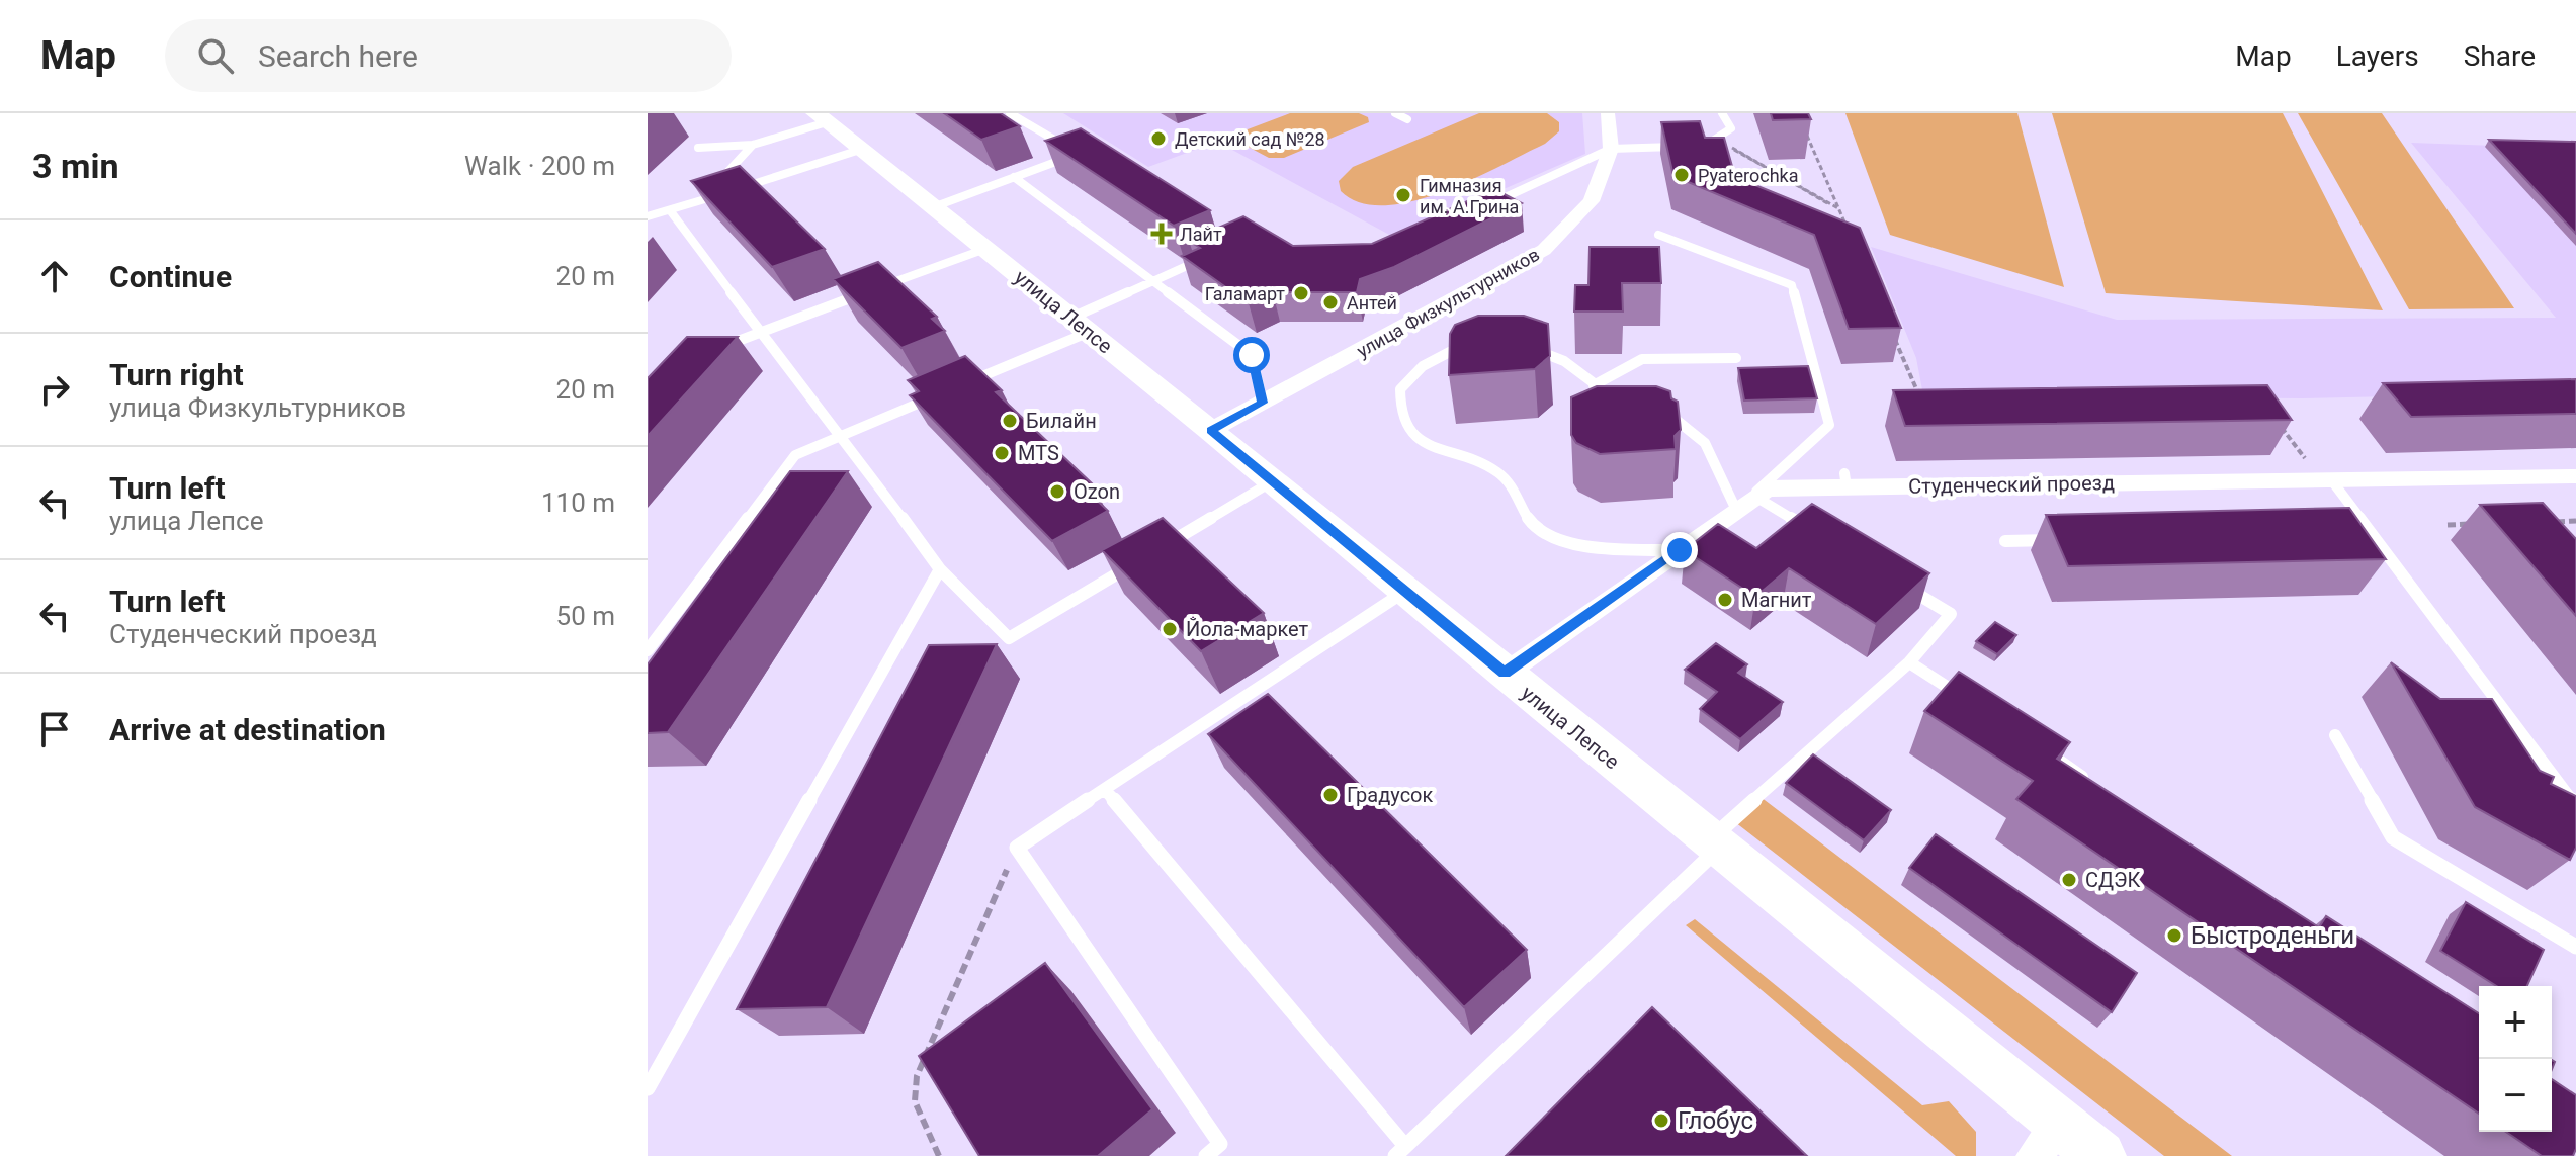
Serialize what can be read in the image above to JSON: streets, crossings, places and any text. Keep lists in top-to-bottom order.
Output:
{
  "streets": {
    "main road": ["улица Лепсе"],
    "street": ["улица Физкультурников", "Студенческий проезд"]
  },
  "crossings": [
    ["улица Физкультурников", "улица Лепсе"],
    ["улица Лепсе", "Студенческий проезд"]
  ],
  "places": {
    "other": [
      "Детский сад №28",
      "Pyaterochka",
      "Гимназия им. А.Грина",
      "Галамарт",
      "Антей",
      "Билайн",
      "MTS",
      "Ozon",
      "Магнит",
      "Йола-маркет",
      "Градусок",
      "СДЭК",
      "Быстроденьги",
      "Глобус"
    ],
    "health": ["Лайт"]
  },
  "page": {
    "header": "Map",
    "search": "Search here",
    "nav": ["Map", "Layers", "Share"],
    "heading": ["3 min", "Walk · 200 m"],
    "list": [
      ["Continue", "20 m"],
      ["Turn right", "улица Физкультурников", "20 m"],
      ["Turn left", "улица Лепсе", "110 m"],
      ["Turn left", "Студенческий проезд", "50 m"],
      "Arrive at destination"
    ],
    "map_buttons": ["+", "−"]
  }
}
